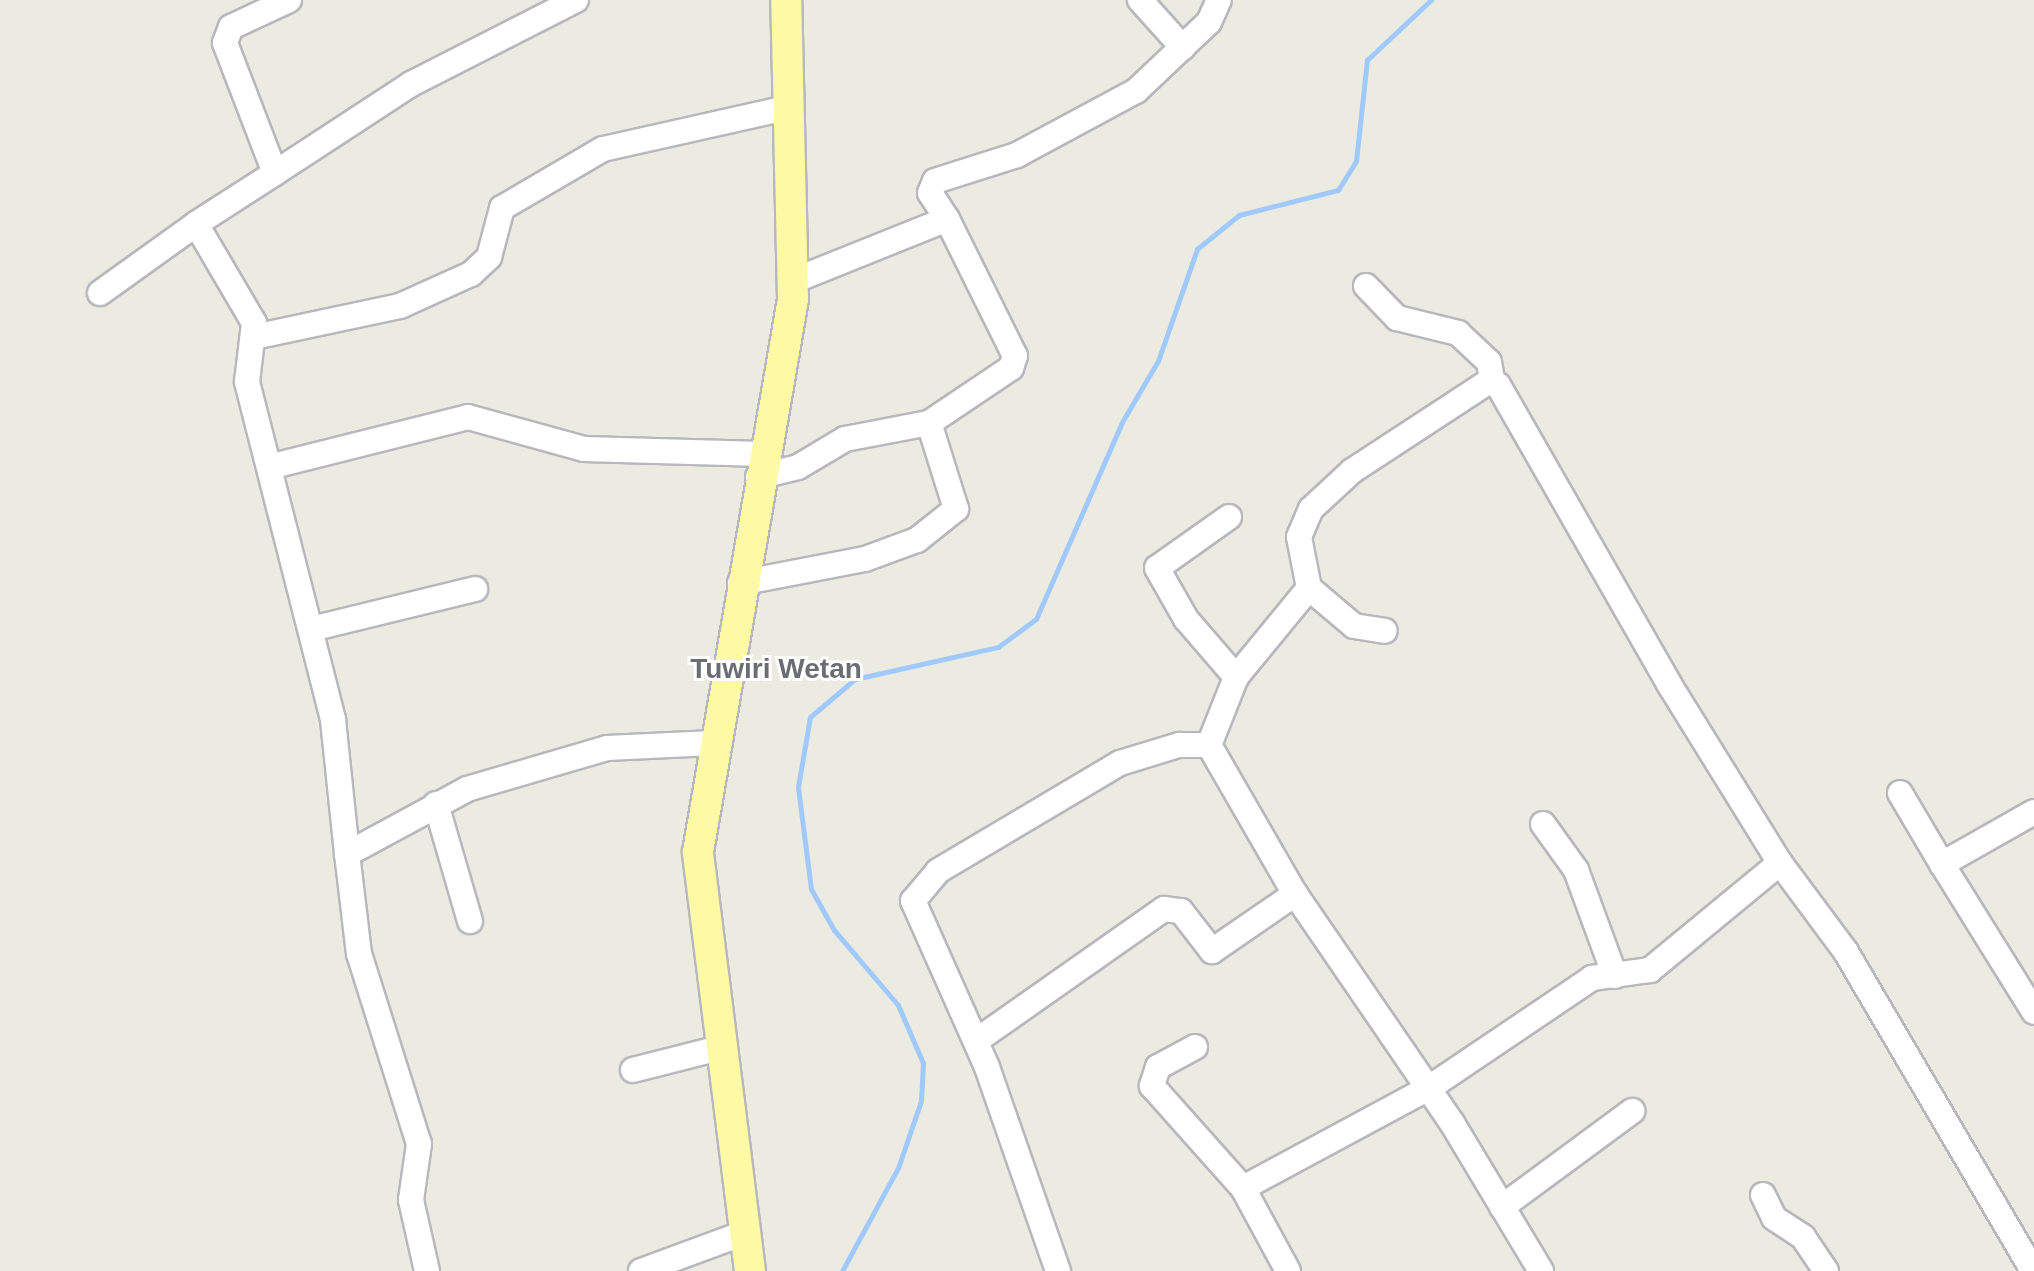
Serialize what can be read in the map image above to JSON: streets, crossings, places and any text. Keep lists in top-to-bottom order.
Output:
{
  "districts": ["Tuwiri Wetan"]
}
